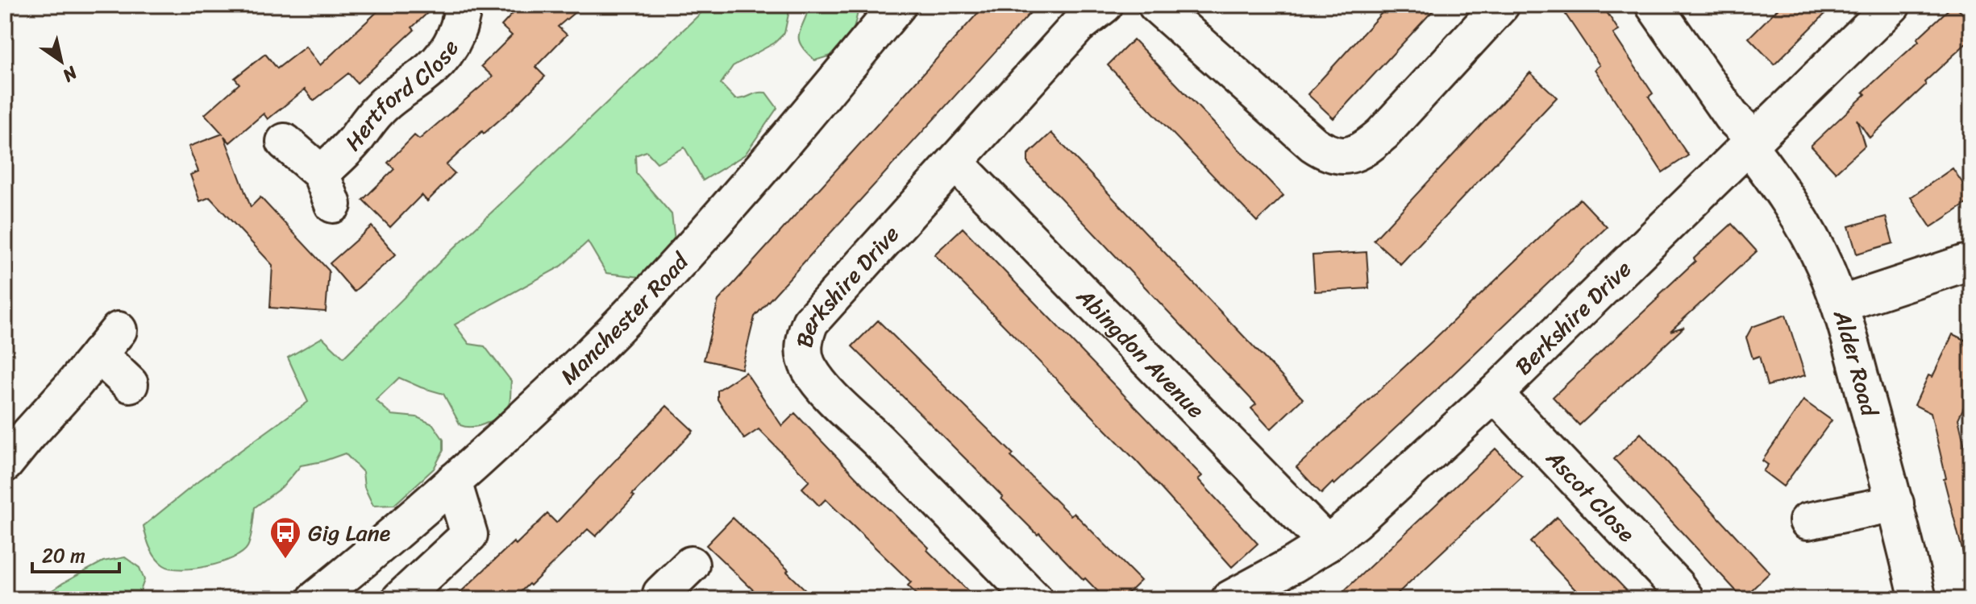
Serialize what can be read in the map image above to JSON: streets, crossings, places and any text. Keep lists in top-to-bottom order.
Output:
{
  "streets": {
    "street": [
      "Hertford Close",
      "Berkshire Drive",
      "Manchester Road",
      "Abingdon Avenue",
      "Alder Road",
      "Ascot Close"
    ]
  },
  "crossings": [
    ["Berkshire Drive", "Abingdon Avenue"],
    ["Berkshire Drive", "Alder Road"],
    ["Berkshire Drive", "Ascot Close"]
  ],
  "places": {
    "bus stop": ["Gig Lane"]
  },
  "scale_bar": "20 m",
  "north": "bottom right"
}
